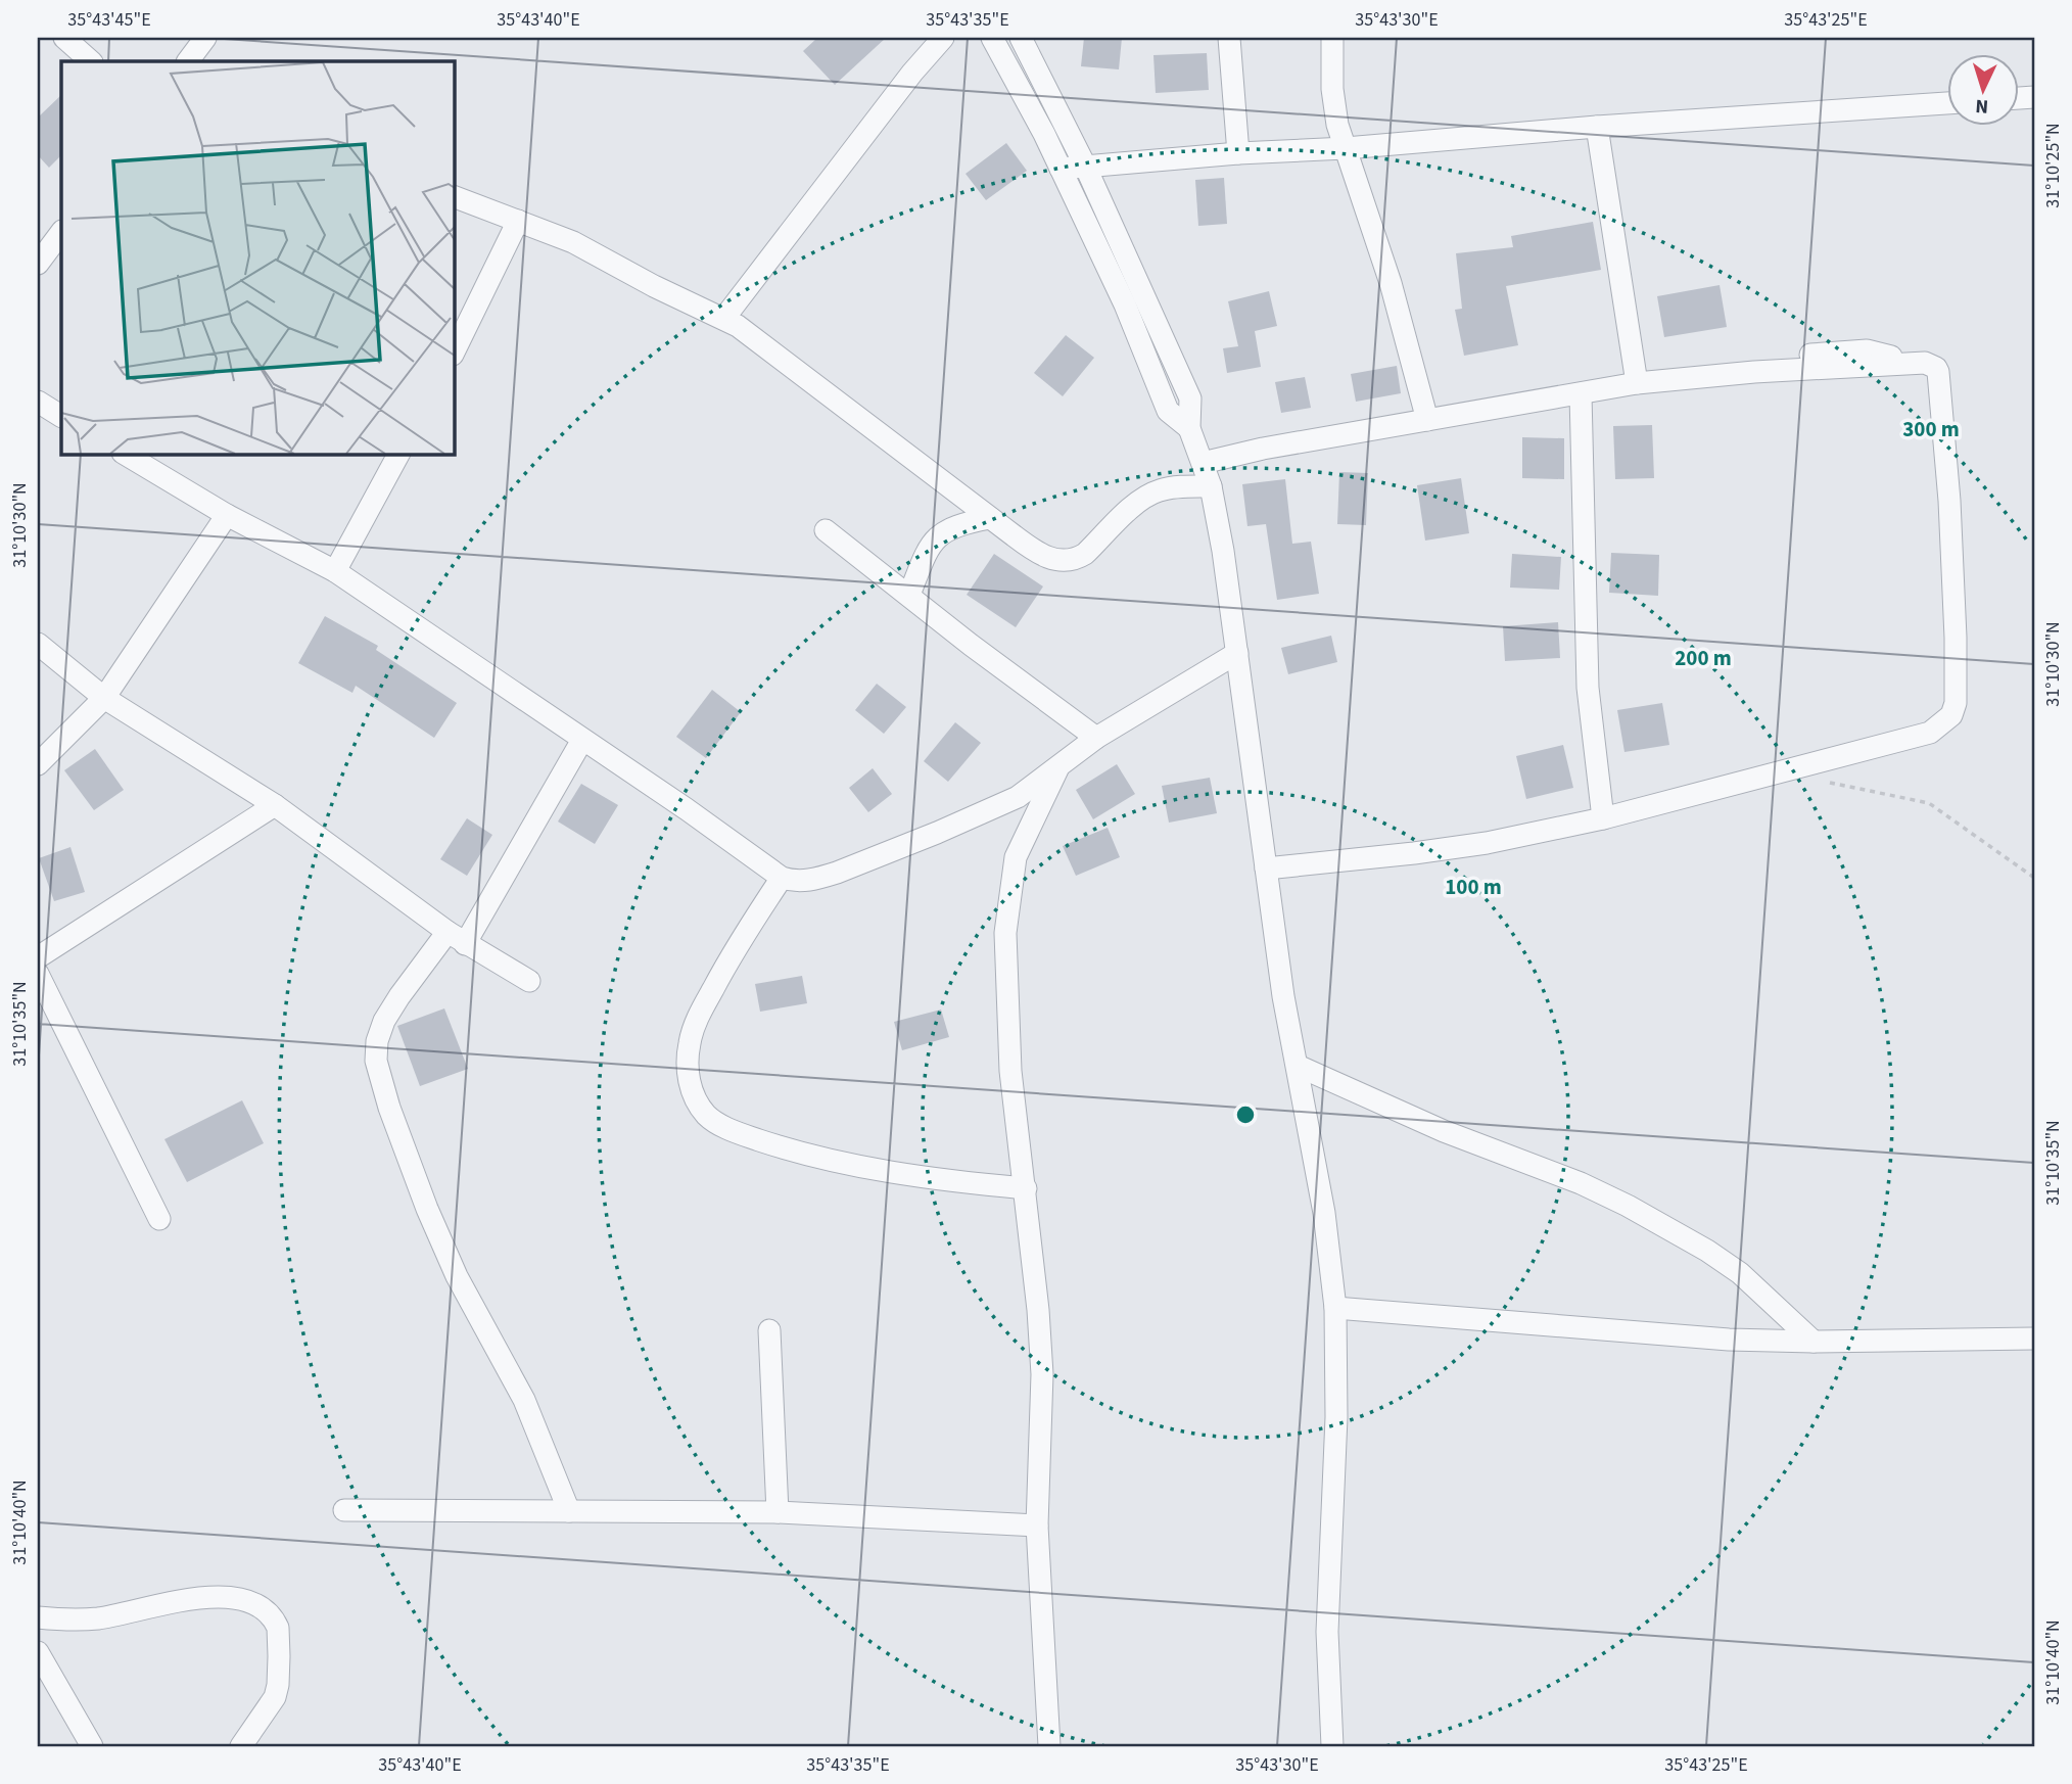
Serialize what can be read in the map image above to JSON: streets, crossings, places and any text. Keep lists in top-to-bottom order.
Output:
{
  "north": "bottom",
  "coordinates": [
    "35°43'45\"E",
    "35°43'40\"E",
    "35°43'35\"E",
    "35°43'30\"E",
    "35°43'25\"E",
    "31°10'25\"N",
    "31°10'30\"N",
    "31°10'35\"N",
    "31°10'40\"N"
  ],
  "rings": ["300 m", "200 m", "100 m"]
}
